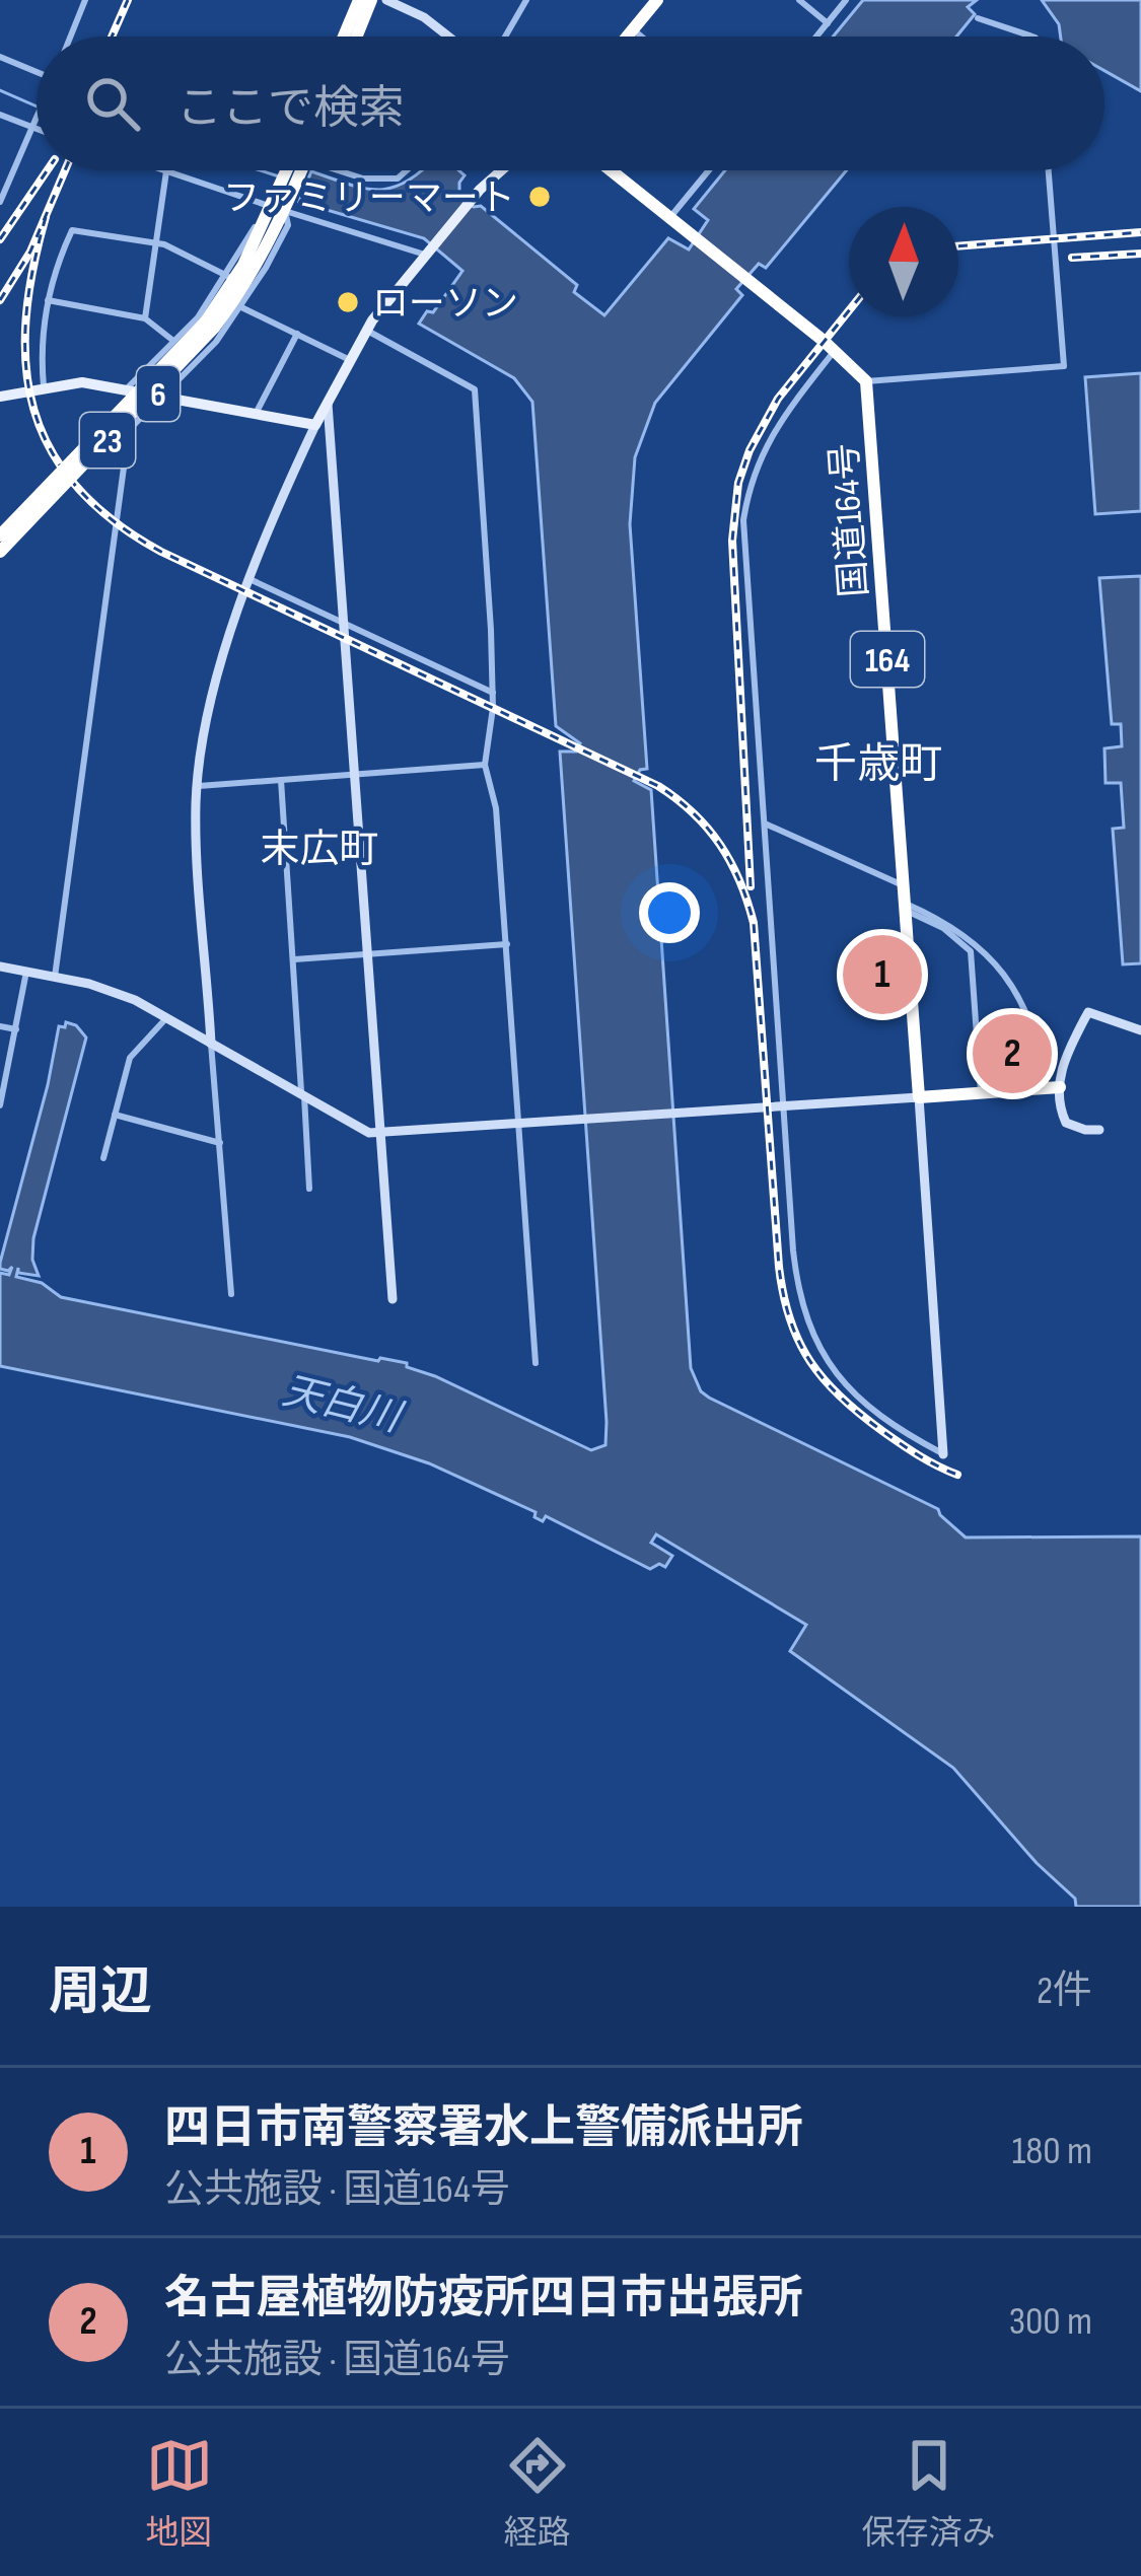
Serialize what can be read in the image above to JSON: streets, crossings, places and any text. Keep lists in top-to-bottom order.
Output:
{
  "streets": {
    "highway": ["23", "国道164号", "164"],
    "main road": ["6"]
  },
  "districts": ["千歳町", "末広町"],
  "water": ["天白川"],
  "places": ["ファミリーマート", "ローソン"],
  "north": "top",
  "page": {
    "search": "ここで検索",
    "pins": ["1", "2"],
    "heading": ["周辺", "2件"],
    "list": [
      {
        "mark": "1",
        "name": "四日市南警察署水上警備派出所",
        "note": "公共施設 · 国道164号",
        "value": "180 m"
      },
      {
        "mark": "2",
        "name": "名古屋植物防疫所四日市出張所",
        "note": "公共施設 · 国道164号",
        "value": "300 m"
      }
    ],
    "nav": ["地図", "経路", "保存済み"]
  }
}
